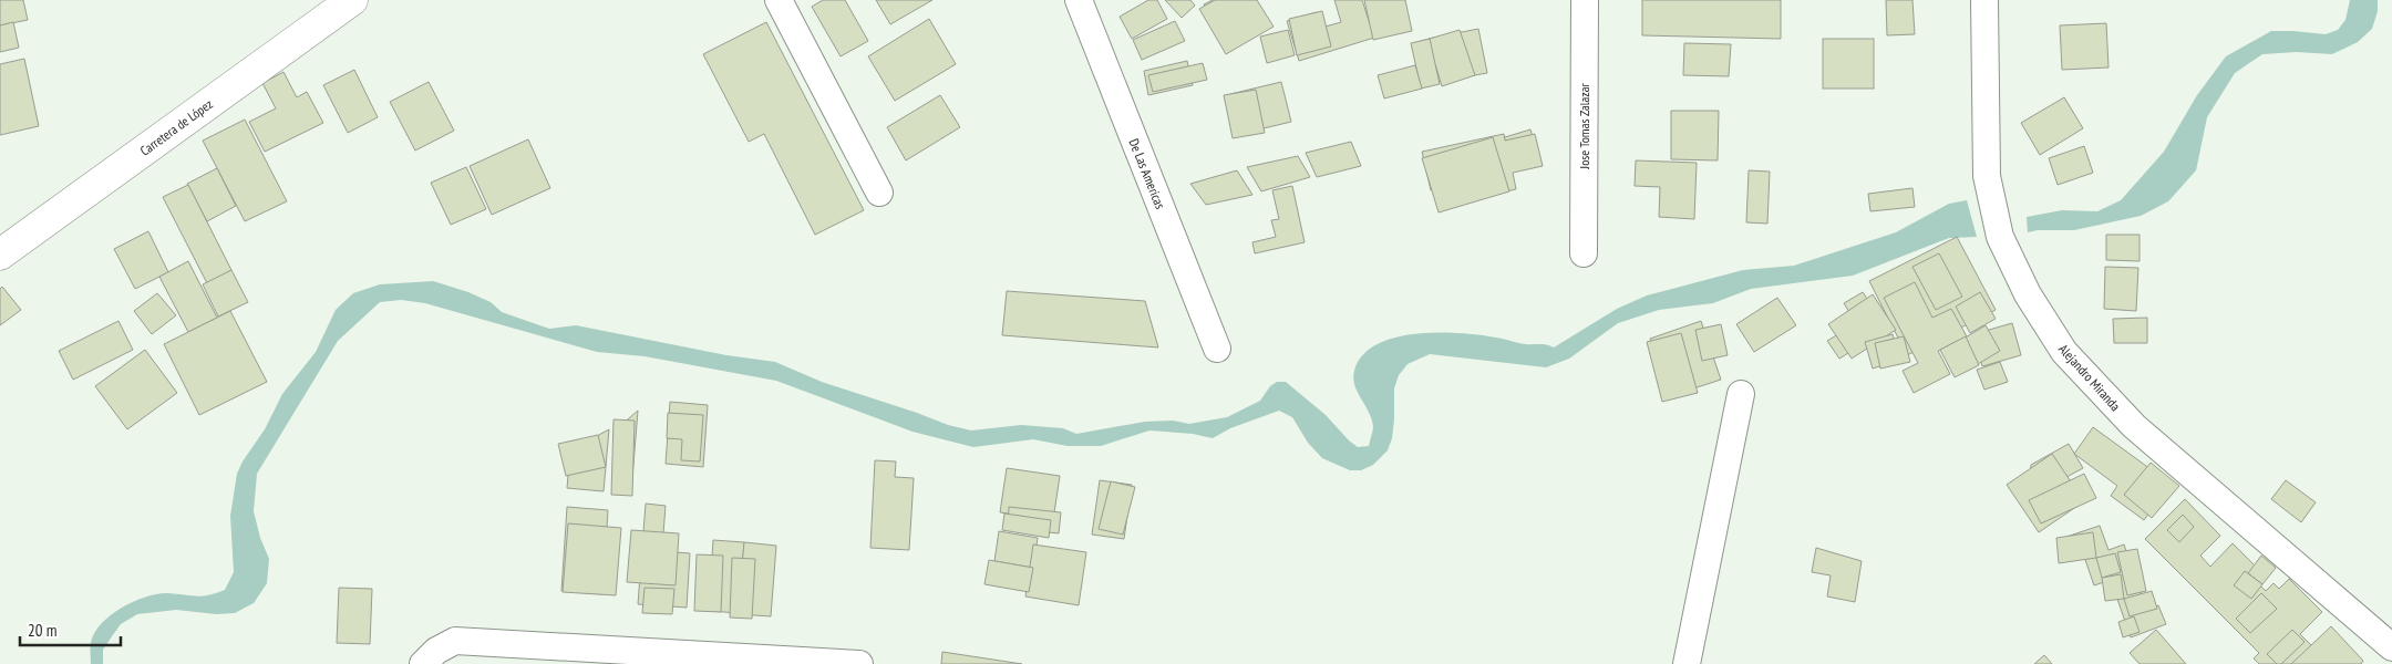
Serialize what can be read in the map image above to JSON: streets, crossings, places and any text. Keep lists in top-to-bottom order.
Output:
{
  "streets": {
    "main road": ["Carretera de López"],
    "street": ["Jose Tomas Zalazar", "De Las Americas", "Alejandro Miranda"]
  },
  "scale_bar": "20 m"
}
